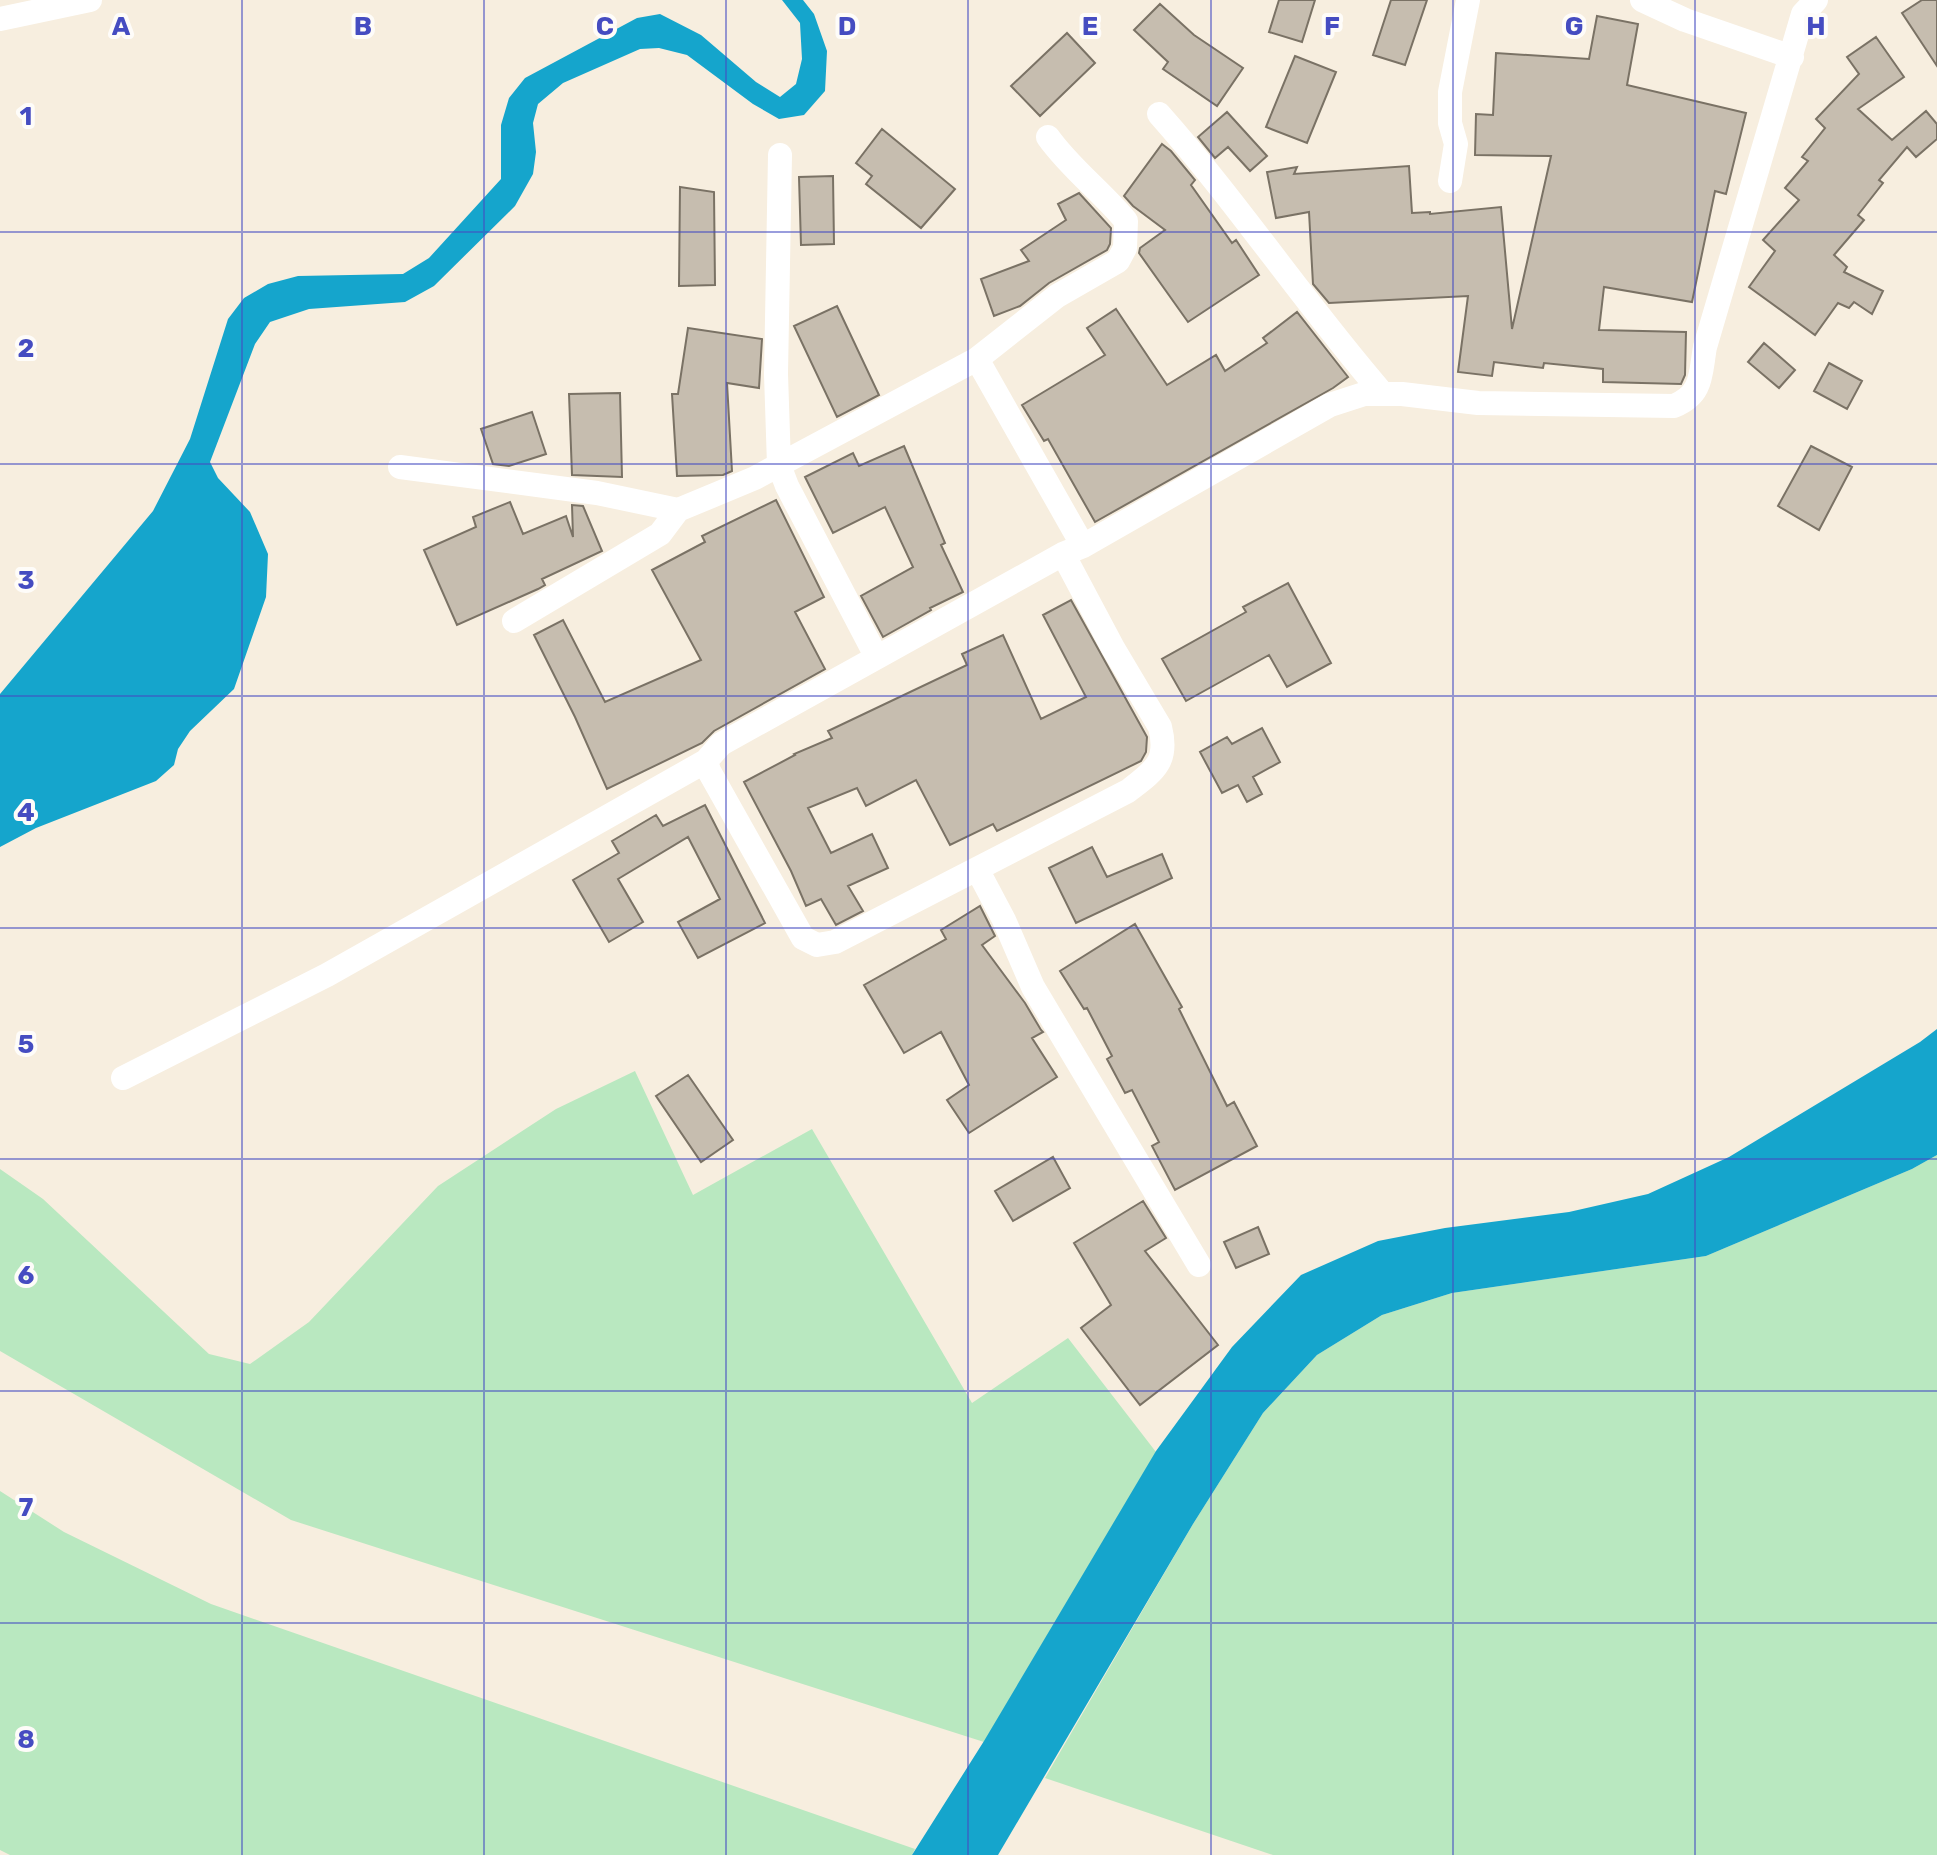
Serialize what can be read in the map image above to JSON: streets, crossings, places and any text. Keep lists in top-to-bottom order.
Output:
{
  "grid": {
    "columns": [
      "A",
      "B",
      "C",
      "D",
      "E",
      "F",
      "G",
      "H"
    ],
    "rows": [
      "1",
      "2",
      "3",
      "4",
      "5",
      "6",
      "7",
      "8"
    ]
  }
}
